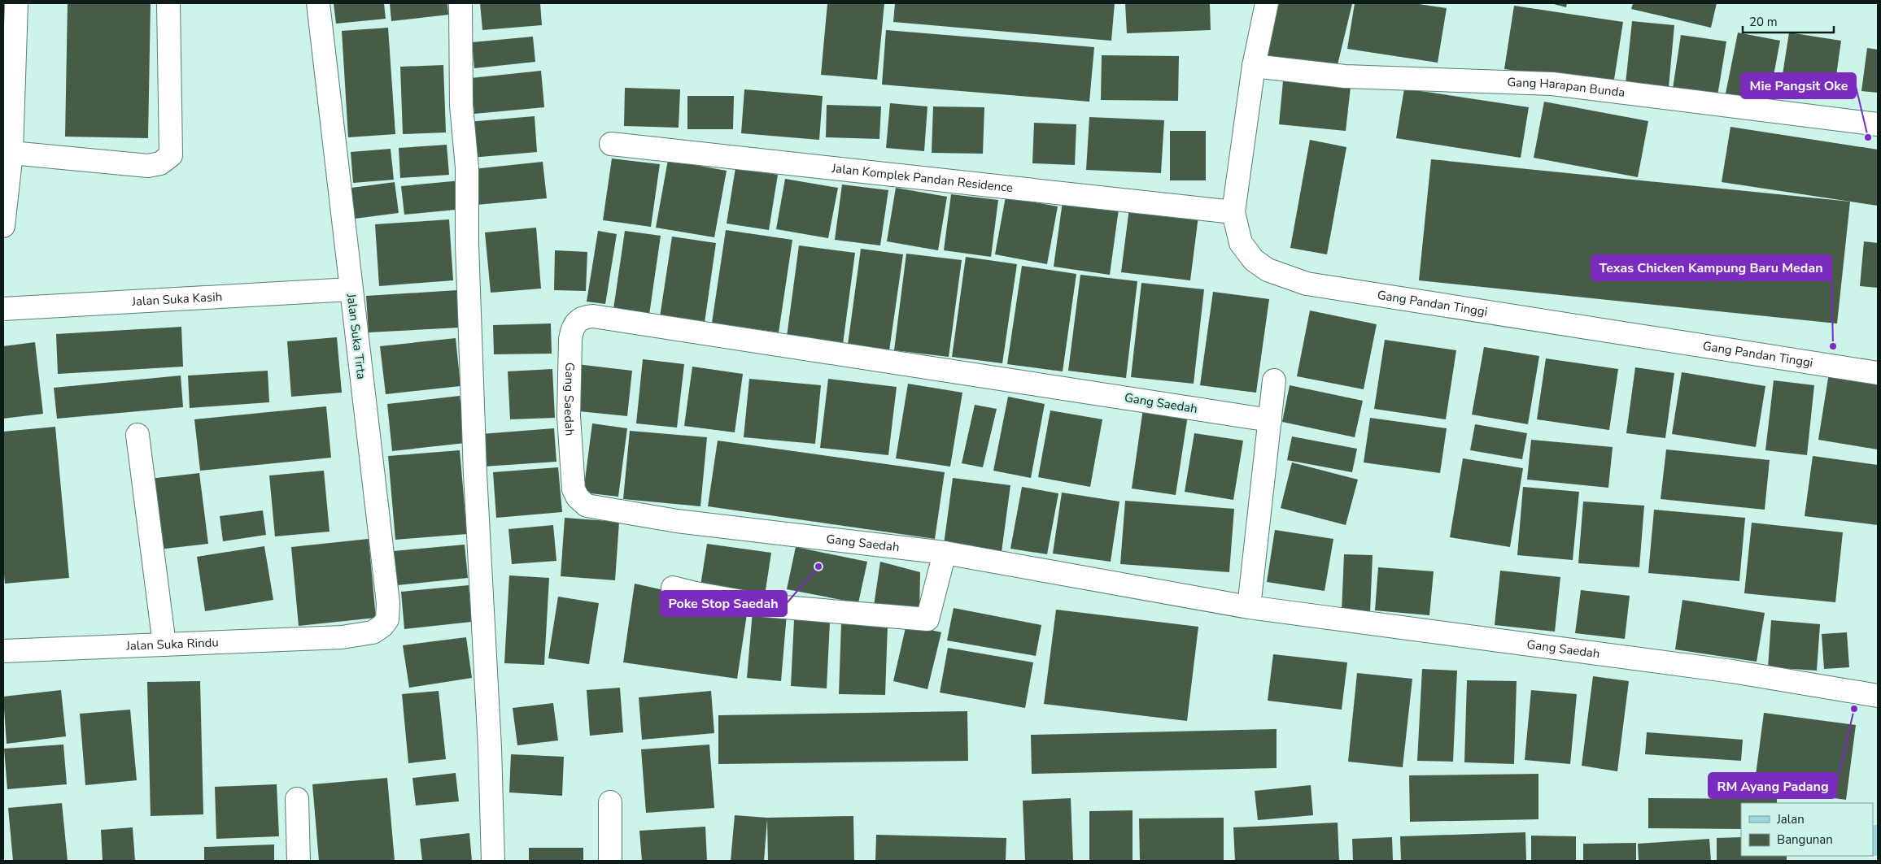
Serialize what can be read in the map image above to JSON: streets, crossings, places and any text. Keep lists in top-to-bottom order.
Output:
{
  "streets": {
    "street": [
      "Gang Harapan Bunda",
      "Jalan Komplek Pandan Residence",
      "Jalan Suka Kasih",
      "Gang Pandan Tinggi",
      "Jalan Suka Tirta",
      "Gang Saedah",
      "Jalan Suka Rindu"
    ]
  },
  "crossings": [
    ["Gang Harapan Bunda", "Gang Pandan Tinggi"],
    ["Jalan Komplek Pandan Residence", "Gang Pandan Tinggi"],
    ["Jalan Suka Kasih", "Jalan Suka Tirta"],
    ["Jalan Suka Tirta", "Jalan Suka Rindu"]
  ],
  "places": [
    "Mie Pangsit Oke",
    "Texas Chicken Kampung Baru Medan",
    "Poke Stop Saedah",
    "RM Ayang Padang"
  ],
  "legend": ["Jalan", "Bangunan"],
  "scale_bar": "20 m"
}
